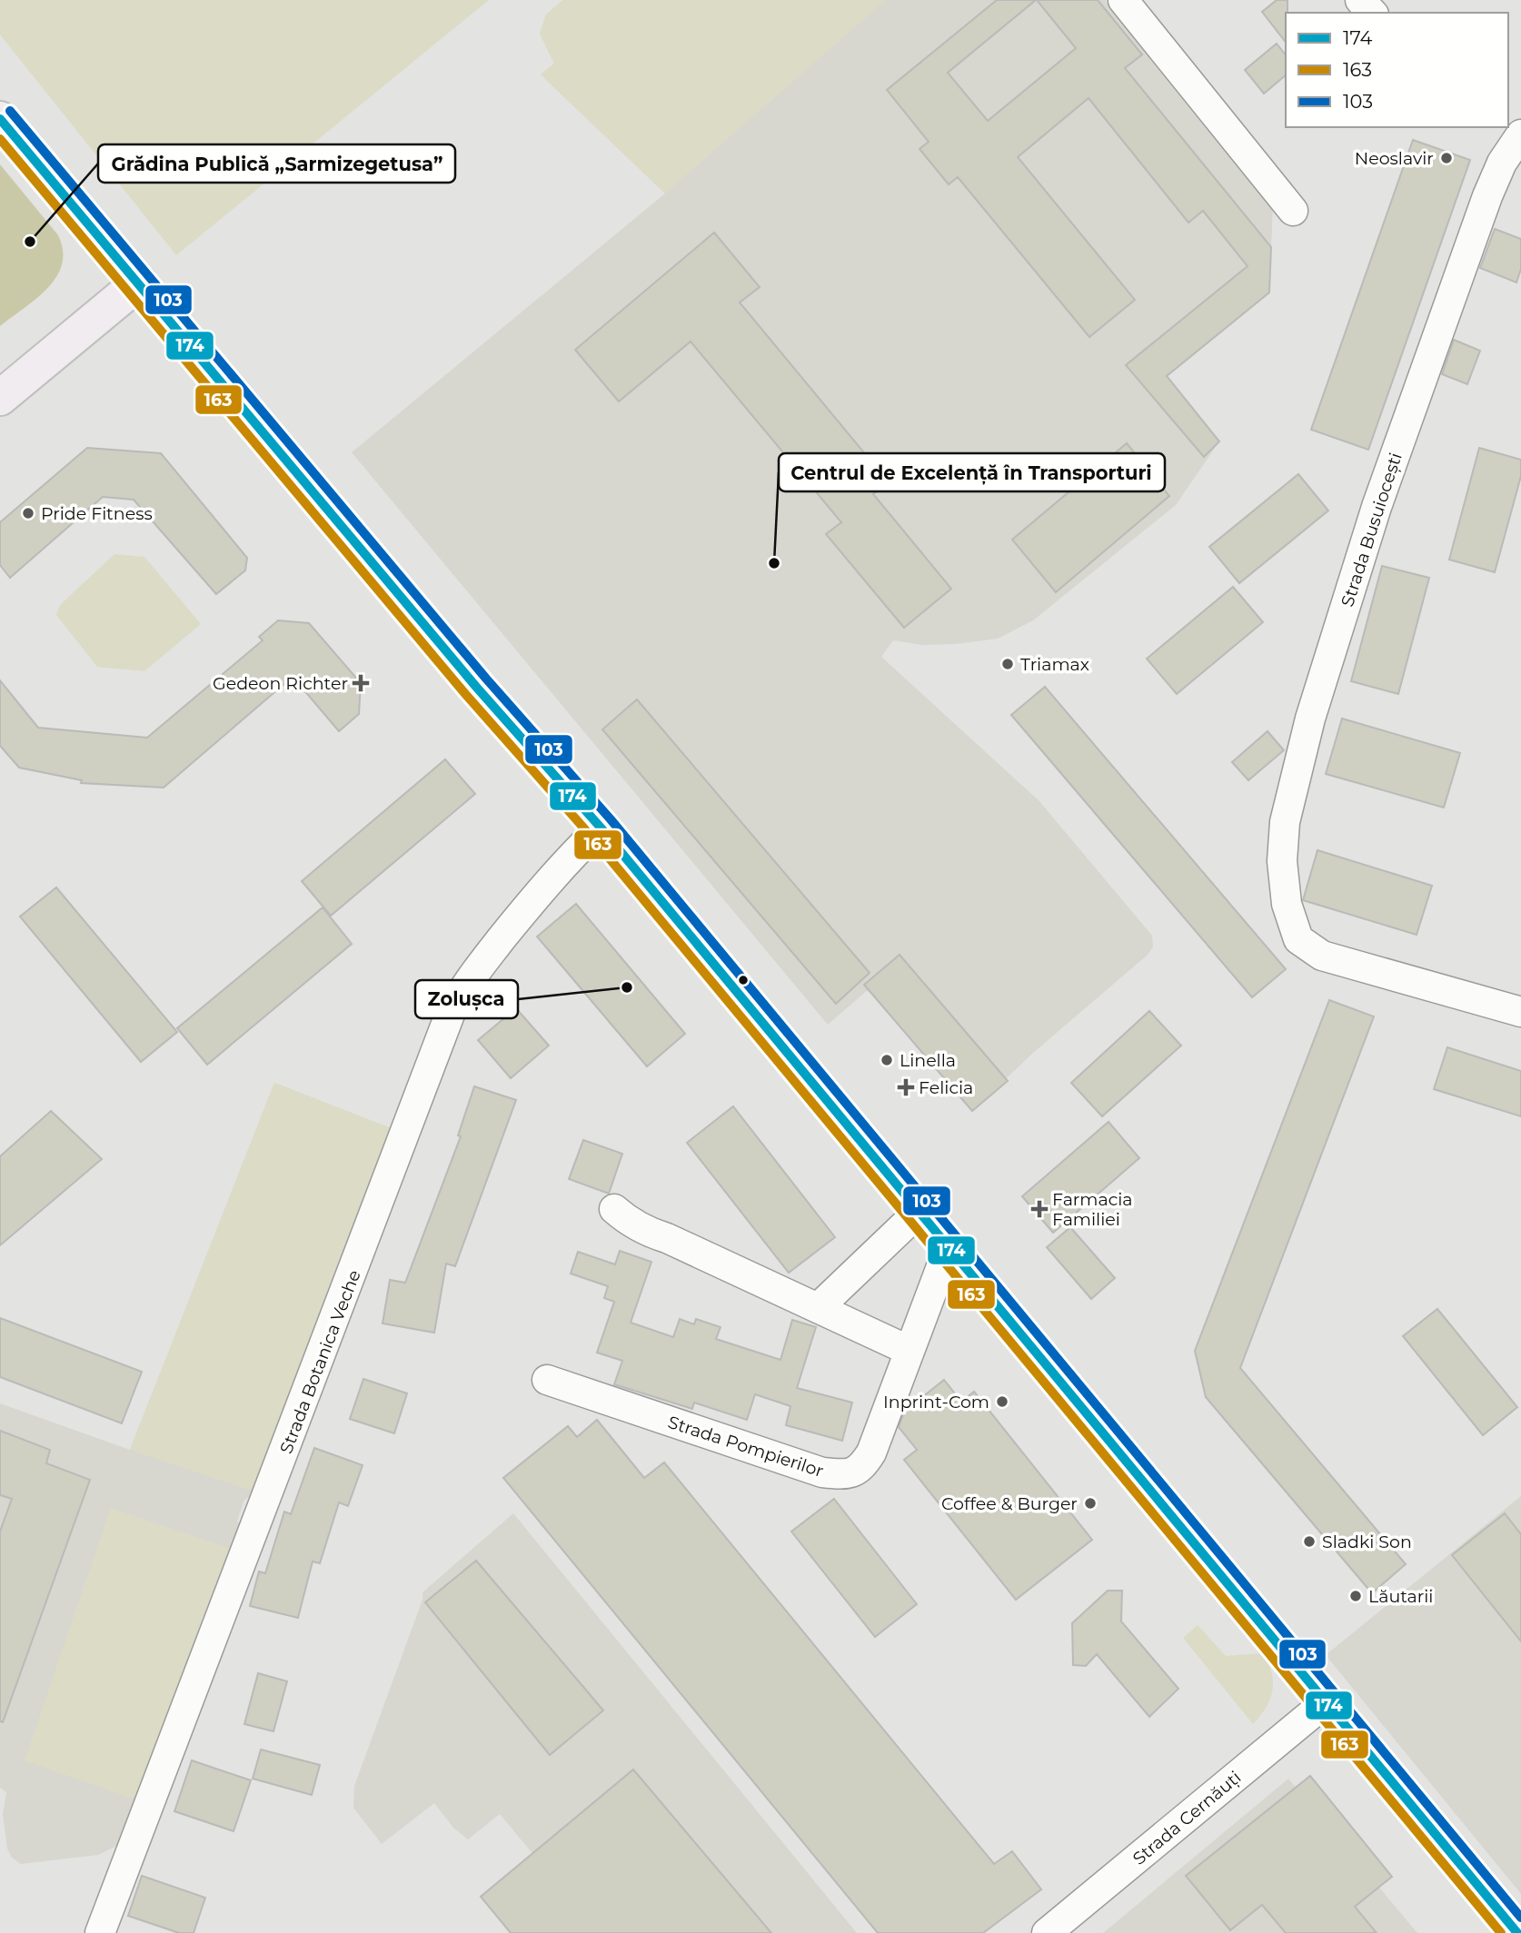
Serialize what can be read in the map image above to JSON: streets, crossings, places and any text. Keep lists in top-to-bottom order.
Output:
{
  "streets": {
    "street": [
      "Strada Busuiocești",
      "Strada Botanica Veche",
      "Strada Pompierilor",
      "Strada Cernăuți"
    ]
  },
  "places": {
    "other": [
      "Neoslavir",
      "Grădina Publică „Sarmizegetusa”",
      "Pride Fitness",
      "Centrul de Excelență în Transporturi",
      "Triamax",
      "Zolușca",
      "Linella",
      "Inprint-Com",
      "Coffee & Burger",
      "Sladki Son",
      "Lăutarii"
    ],
    "health": ["Gedeon Richter", "Felicia", "Farmacia Familiei"]
  },
  "lines": ["transit line 103", "transit line 174", "transit line 163"],
  "legend": ["174", "163", "103"]
}
